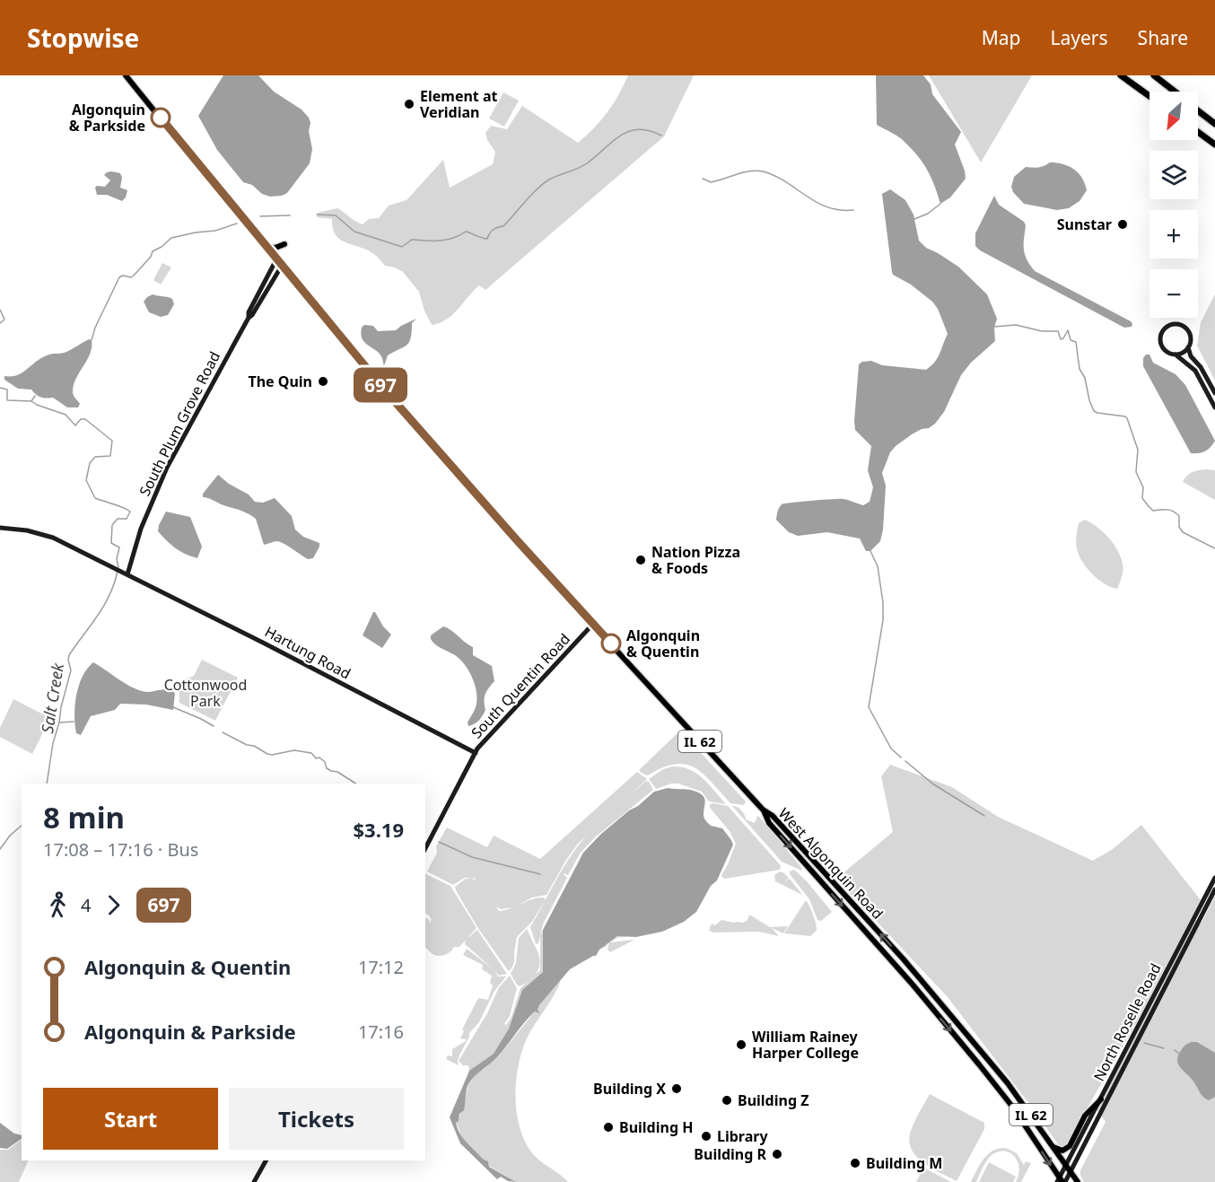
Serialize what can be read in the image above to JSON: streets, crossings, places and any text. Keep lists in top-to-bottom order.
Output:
{
  "streets": {
    "main road": ["IL 62", "West Algonquin Road"],
    "street": [
      "South Plum Grove Road",
      "Hartung Road",
      "South Quentin Road",
      "North Roselle Road"
    ]
  },
  "crossings": [
    ["South Plum Grove Road", "Hartung Road"],
    ["South Plum Grove Road", "IL 62"],
    ["Hartung Road", "South Quentin Road"],
    ["South Quentin Road", "IL 62"],
    ["IL 62", "West Algonquin Road"],
    ["West Algonquin Road", "North Roselle Road"]
  ],
  "water": ["Salt Creek"],
  "parks": ["Cottonwood Park"],
  "places": [
    "Element at Veridian",
    "Algonquin & Parkside",
    "Sunstar",
    "The Quin",
    "Nation Pizza & Foods",
    "Algonquin & Quentin",
    "William Rainey Harper College",
    "Building X",
    "Building Z",
    "Building H",
    "Library",
    "Building R",
    "Building M"
  ],
  "lines": ["bus line 697"],
  "north": "bottom left",
  "page": {
    "header": "Stopwise",
    "nav": ["Map", "Layers", "Share"],
    "on_map": "697",
    "map_buttons": ["+", "−"],
    "heading": ["8 min", "17:08 – 17:16 · Bus", "$3.19"],
    "legs": ["4", "697"],
    "list": [
      {
        "name": "Algonquin & Quentin",
        "value": "17:12"
      },
      {
        "name": "Algonquin & Parkside",
        "value": "17:16"
      }
    ],
    "buttons": ["Start", "Tickets"]
  }
}
